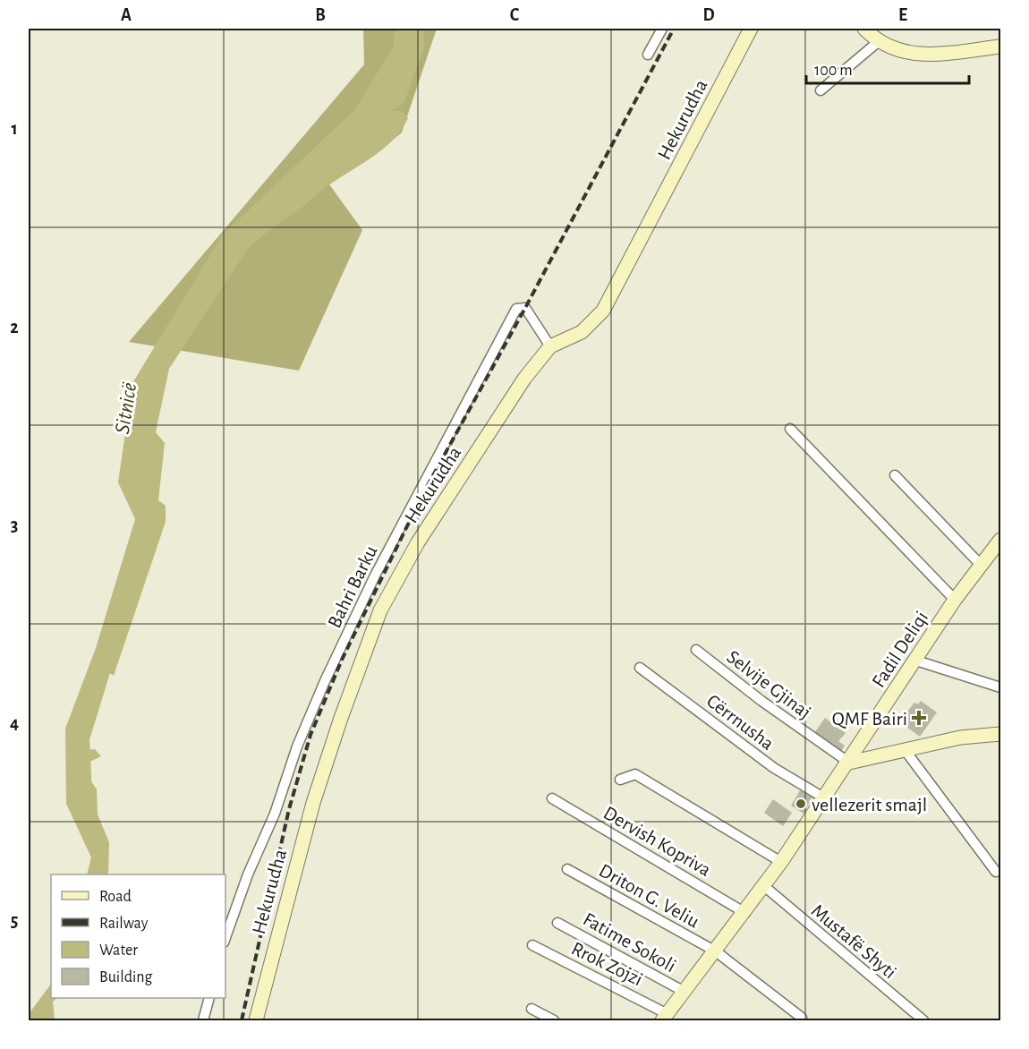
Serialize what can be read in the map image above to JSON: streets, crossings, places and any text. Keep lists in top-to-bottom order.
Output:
{
  "streets": {
    "main road": ["Hekurudha", "Fadil Deliqi"],
    "street": [
      "Bahri Barku",
      "Selvije Gjinaj",
      "Cërrnusha",
      "Dervish Kopriva",
      "Driton G. Veliu",
      "Mustafë Shyti",
      "Fatime Sokoli",
      "Rrok Zojzi"
    ]
  },
  "crossings": [
    ["Hekurudha", "Bahri Barku"],
    ["Fadil Deliqi", "Selvije Gjinaj"],
    ["Fadil Deliqi", "Cërrnusha"],
    ["Fadil Deliqi", "Dervish Kopriva"],
    ["Fadil Deliqi", "Driton G. Veliu"],
    ["Fadil Deliqi", "Mustafë Shyti"],
    ["Fadil Deliqi", "Fatime Sokoli"],
    ["Fadil Deliqi", "Rrok Zojzi"]
  ],
  "water": ["Sitnicë"],
  "places": {
    "health": ["QMF Bairi"],
    "other": ["vellezerit smajl"]
  },
  "legend": [
    "Road",
    "Railway",
    "Water",
    "Building"
  ],
  "scale_bar": "100 m",
  "grid": {
    "columns": [
      "A",
      "B",
      "C",
      "D",
      "E"
    ],
    "rows": [
      "1",
      "2",
      "3",
      "4",
      "5"
    ]
  }
}
